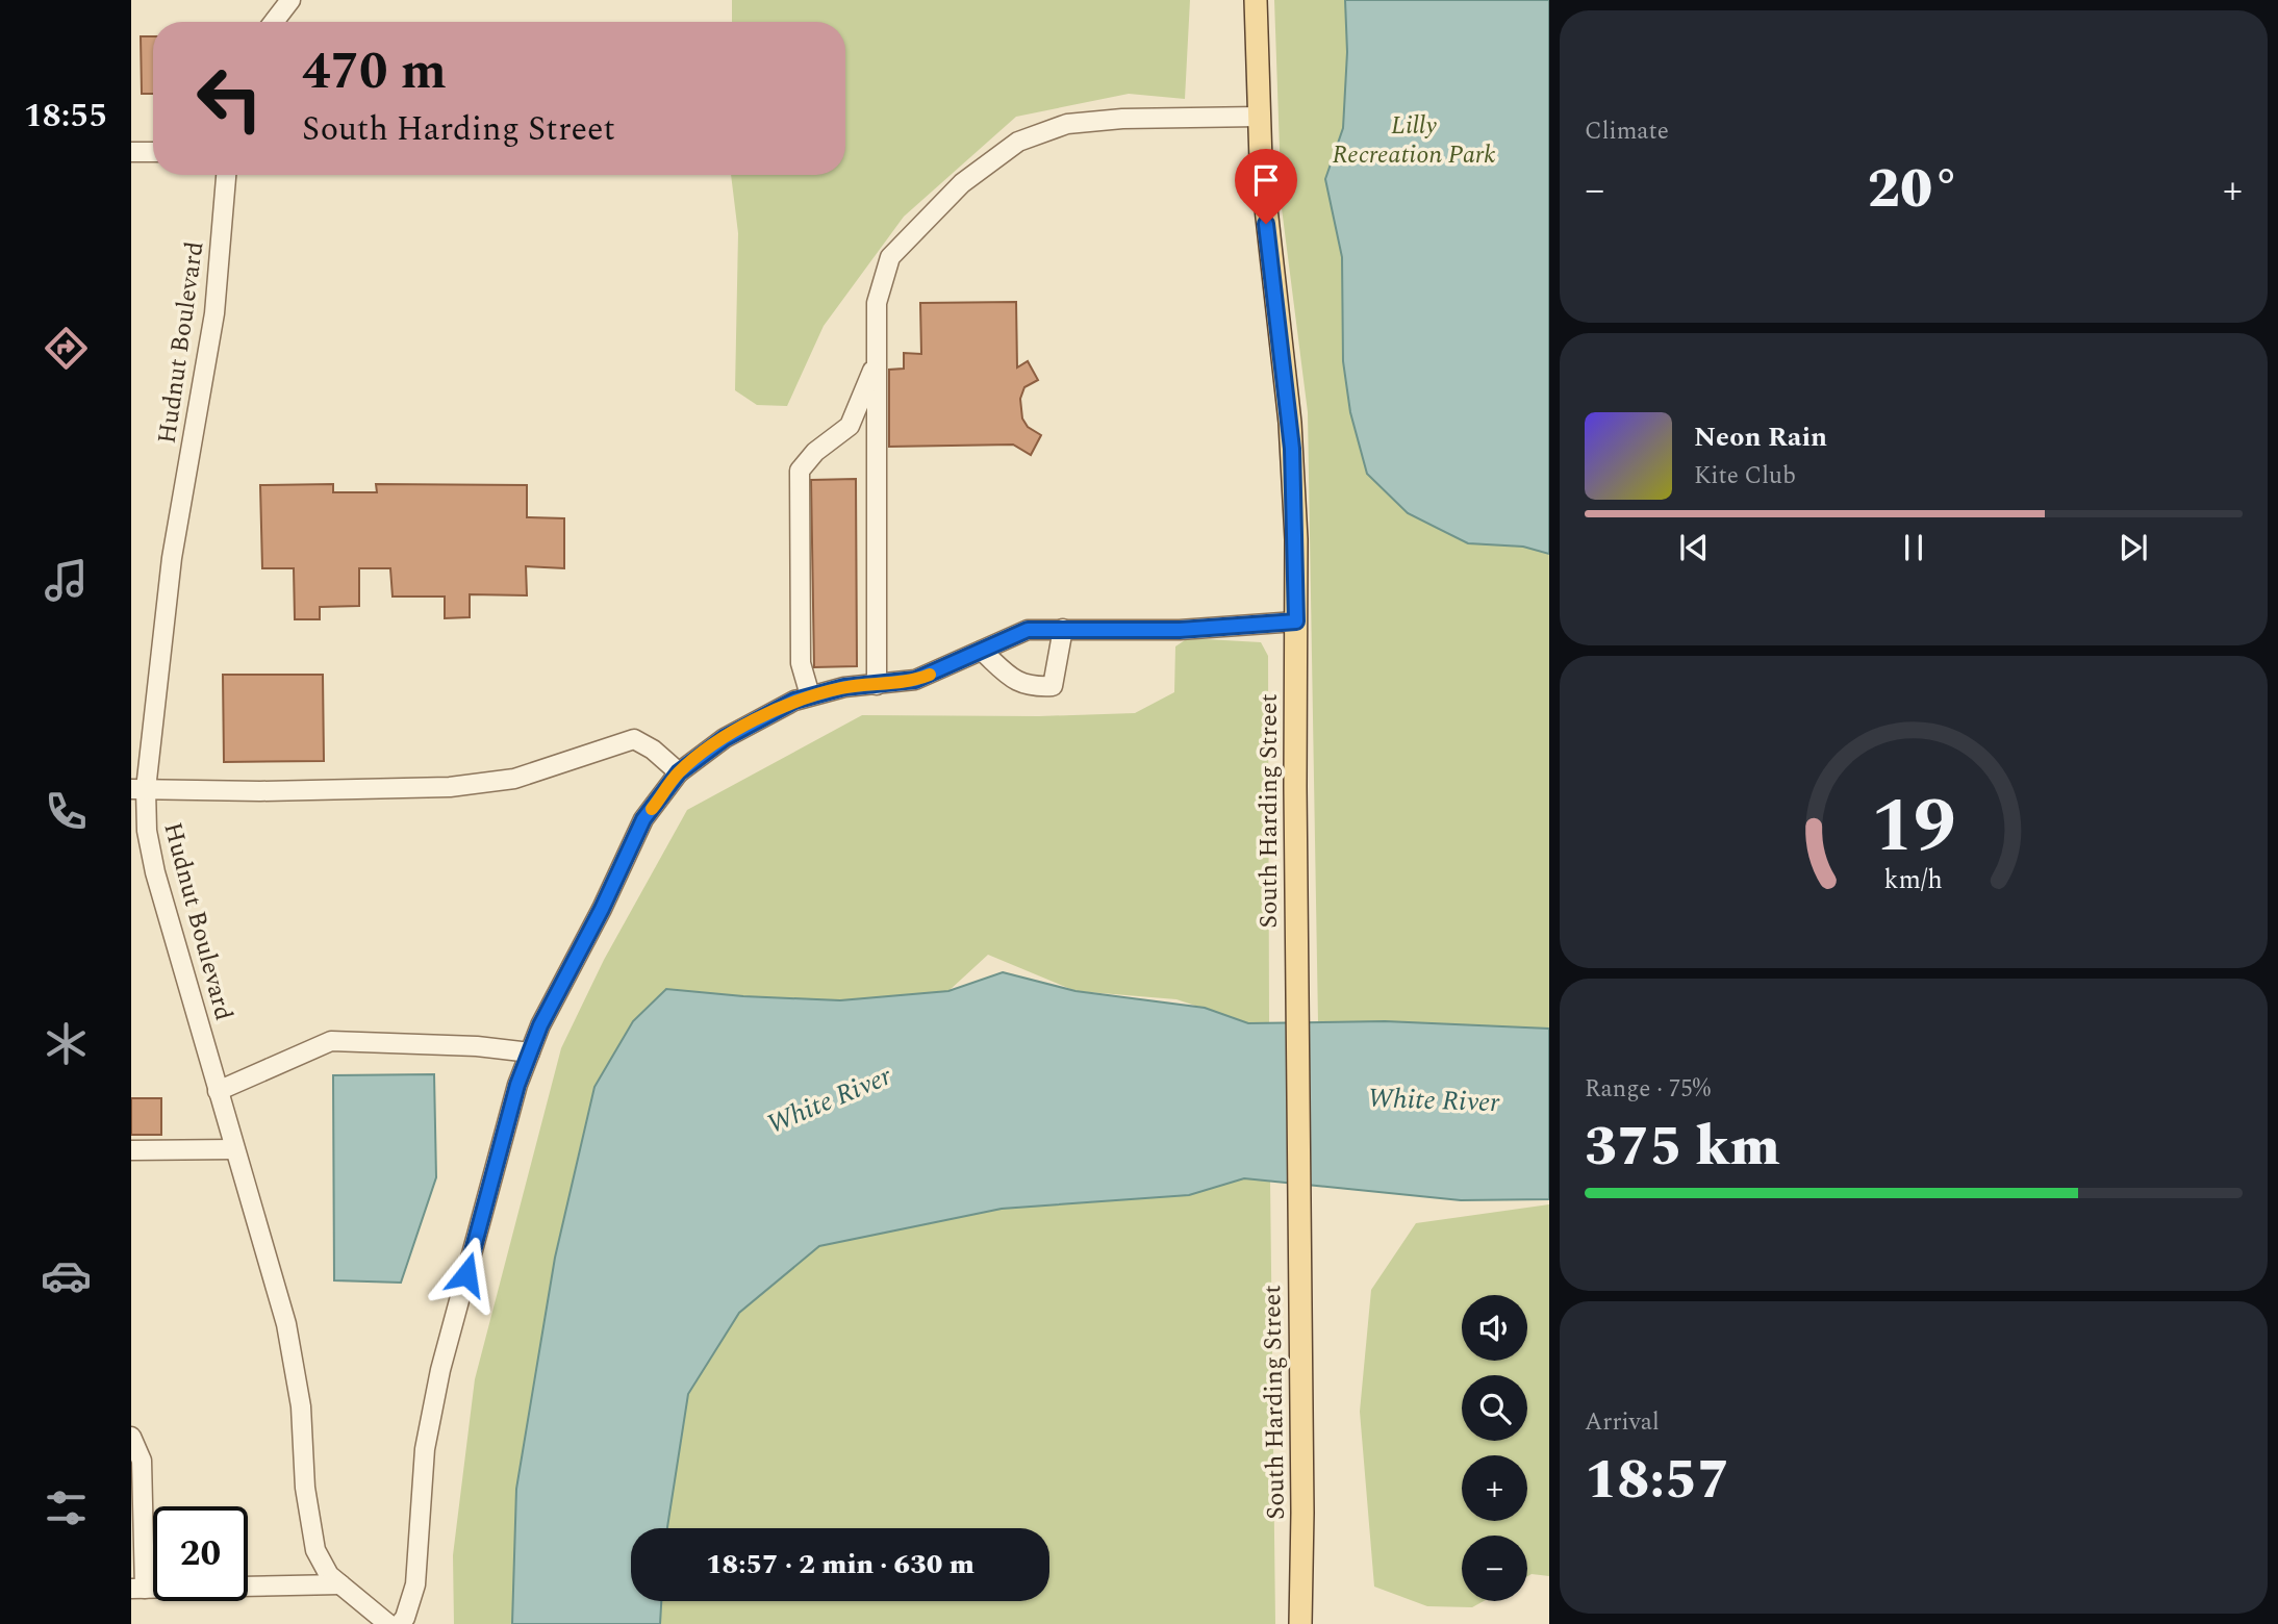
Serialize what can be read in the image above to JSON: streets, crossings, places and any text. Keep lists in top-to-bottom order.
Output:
{
  "streets": {
    "main road": ["South Harding Street"],
    "street": ["Hudnut Boulevard"]
  },
  "water": ["White River"],
  "parks": ["Lilly Recreation Park"],
  "page": {
    "tabs": "18:55",
    "tile": [
      "Climate",
      ["Range · 75%", "375 km"],
      ["Arrival", "18:57"]
    ],
    "turn": ["470 m", "South Harding Street"],
    "heat": ["−", "20°", "+"],
    "song": ["Neon Rain", "Kite Club"],
    "map_buttons": ["+", "−"],
    "limit": "20",
    "trip": "18:57 · 2 min · 630 m",
    "gauge": ["19", "km/h"]
  }
}
